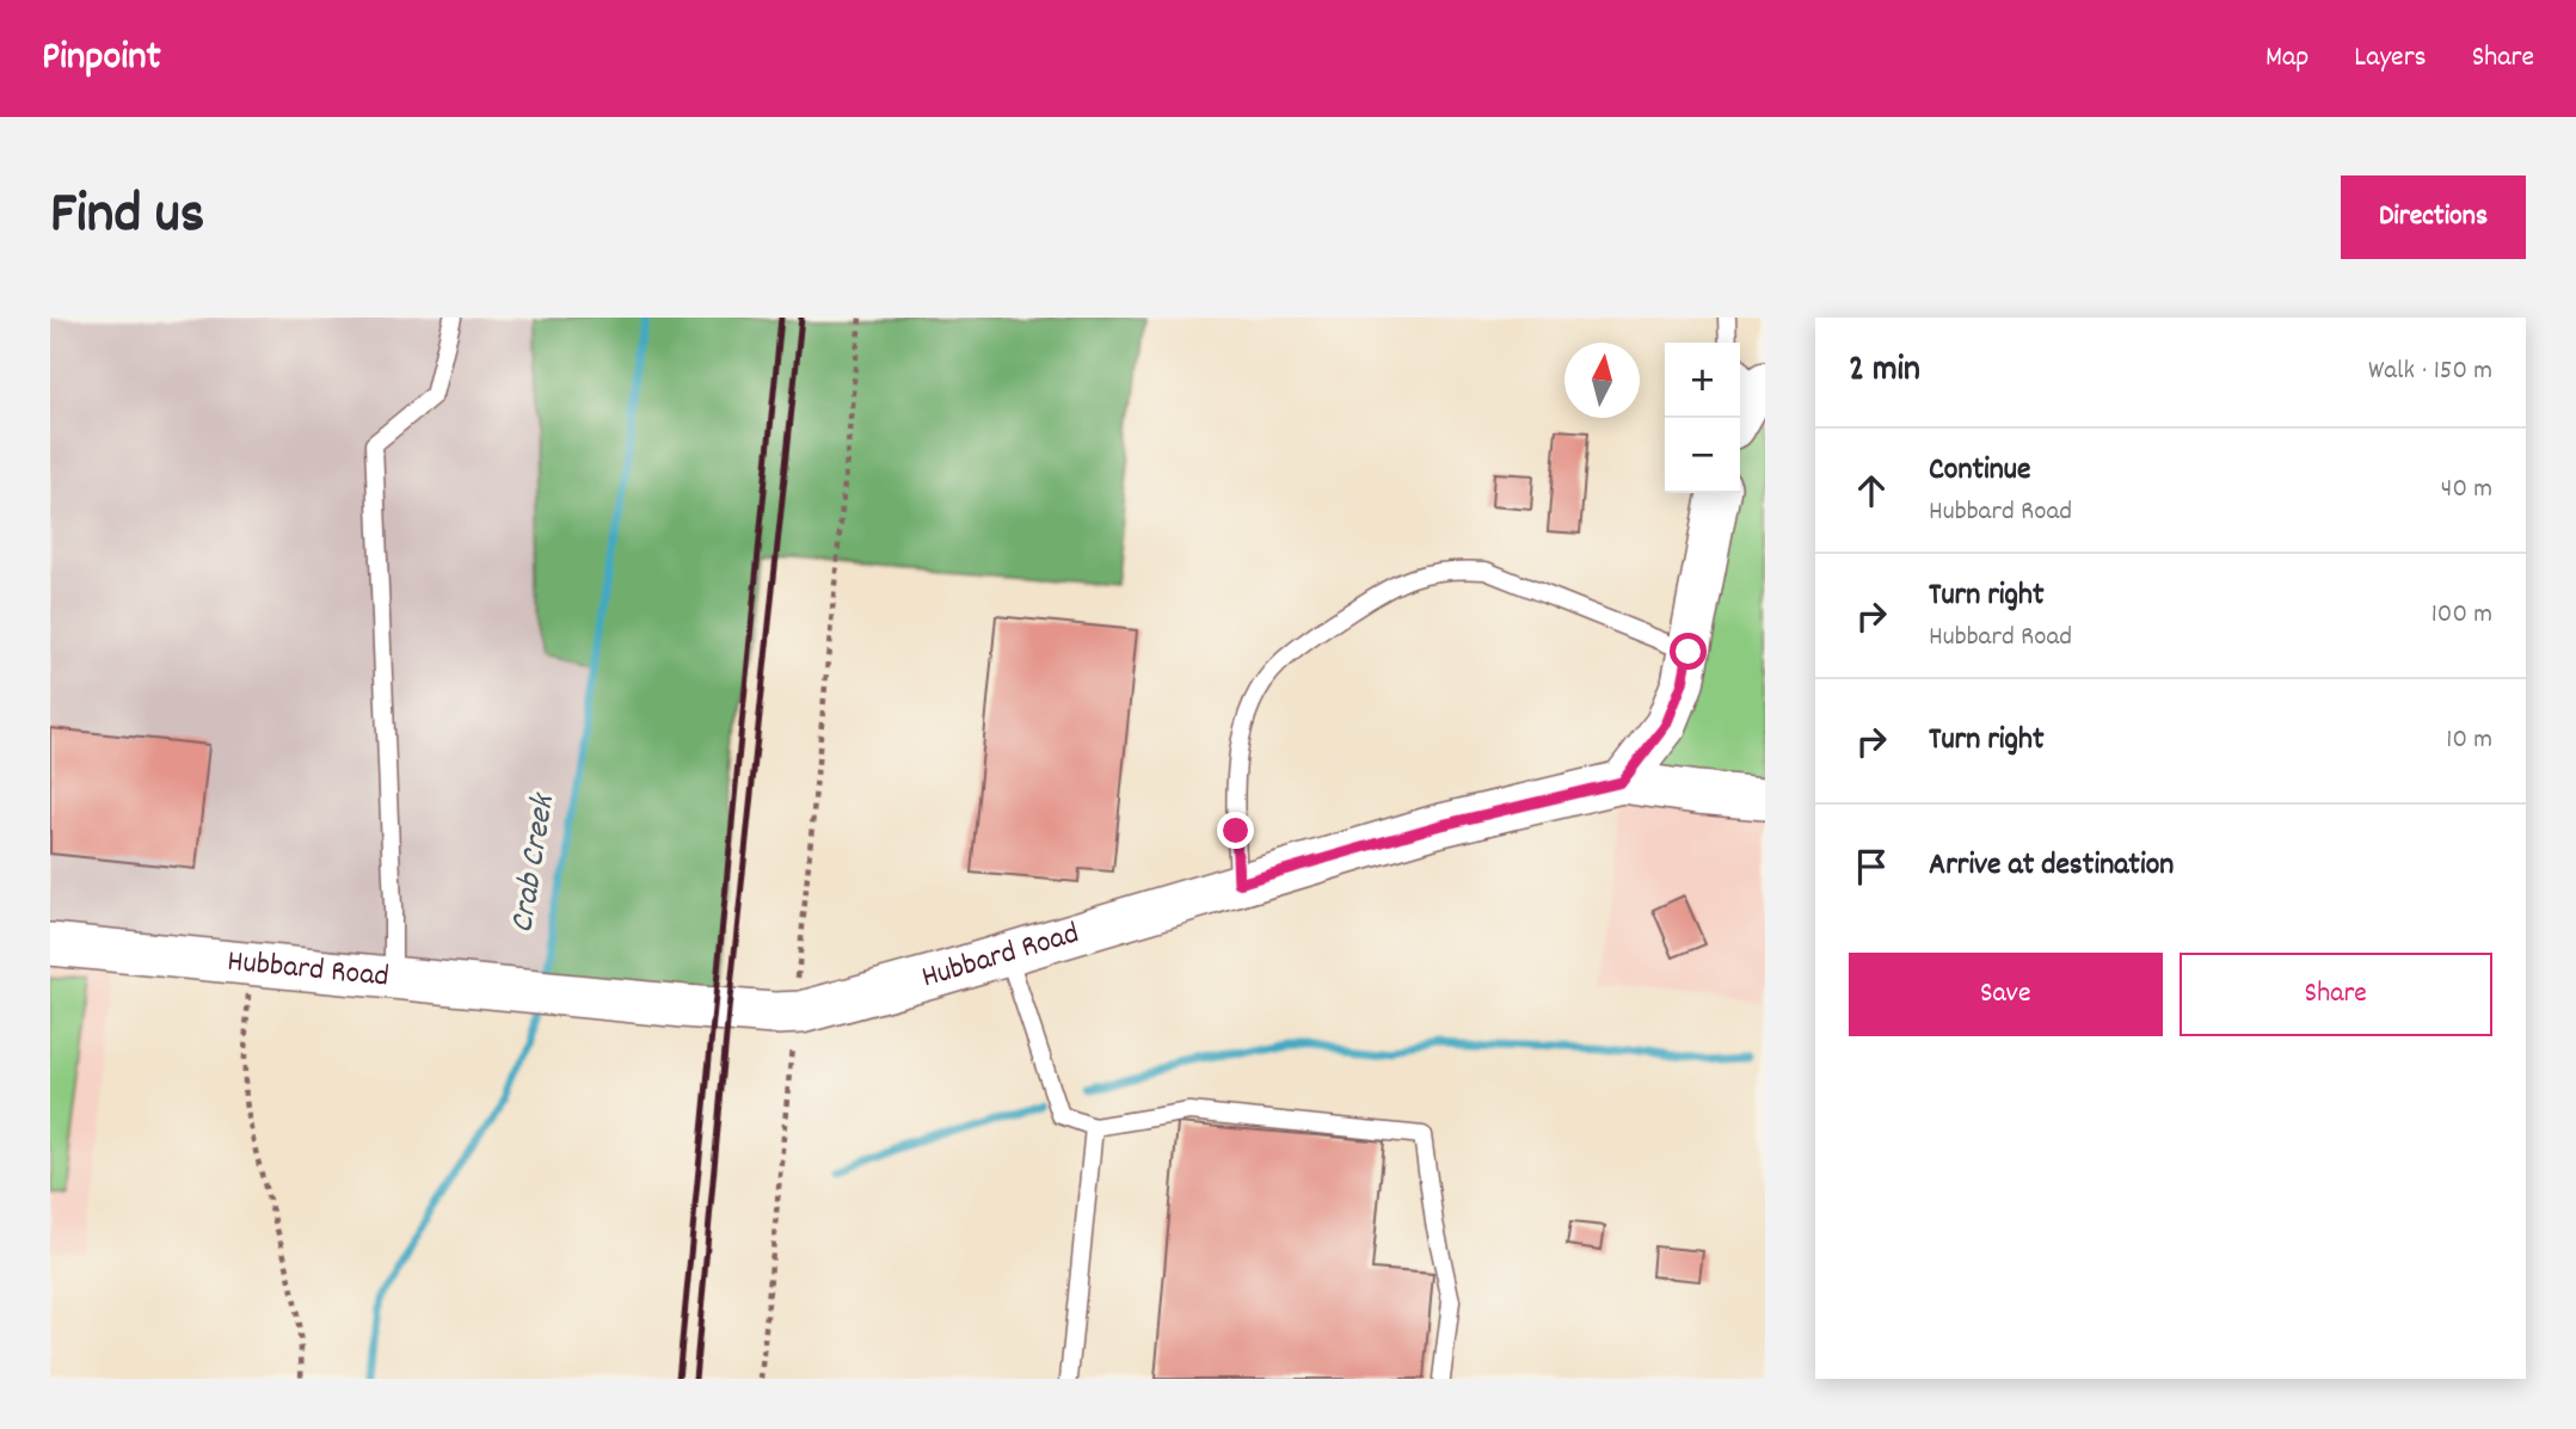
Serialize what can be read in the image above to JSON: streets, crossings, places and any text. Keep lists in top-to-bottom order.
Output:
{
  "streets": {
    "street": ["Hubbard Road"]
  },
  "water": ["Crab Creek"],
  "north": "top",
  "page": {
    "header": "Pinpoint",
    "nav": ["Map", "Layers", "Share"],
    "title": "Find us",
    "buttons": [
      "Directions",
      ["Save", "Share"]
    ],
    "heading": ["2 min", "Walk · 150 m"],
    "map_buttons": ["+", "−"],
    "list": [
      ["Continue", "Hubbard Road", "40 m"],
      ["Turn right", "Hubbard Road", "100 m"],
      ["Turn right", "10 m"],
      "Arrive at destination"
    ]
  }
}
